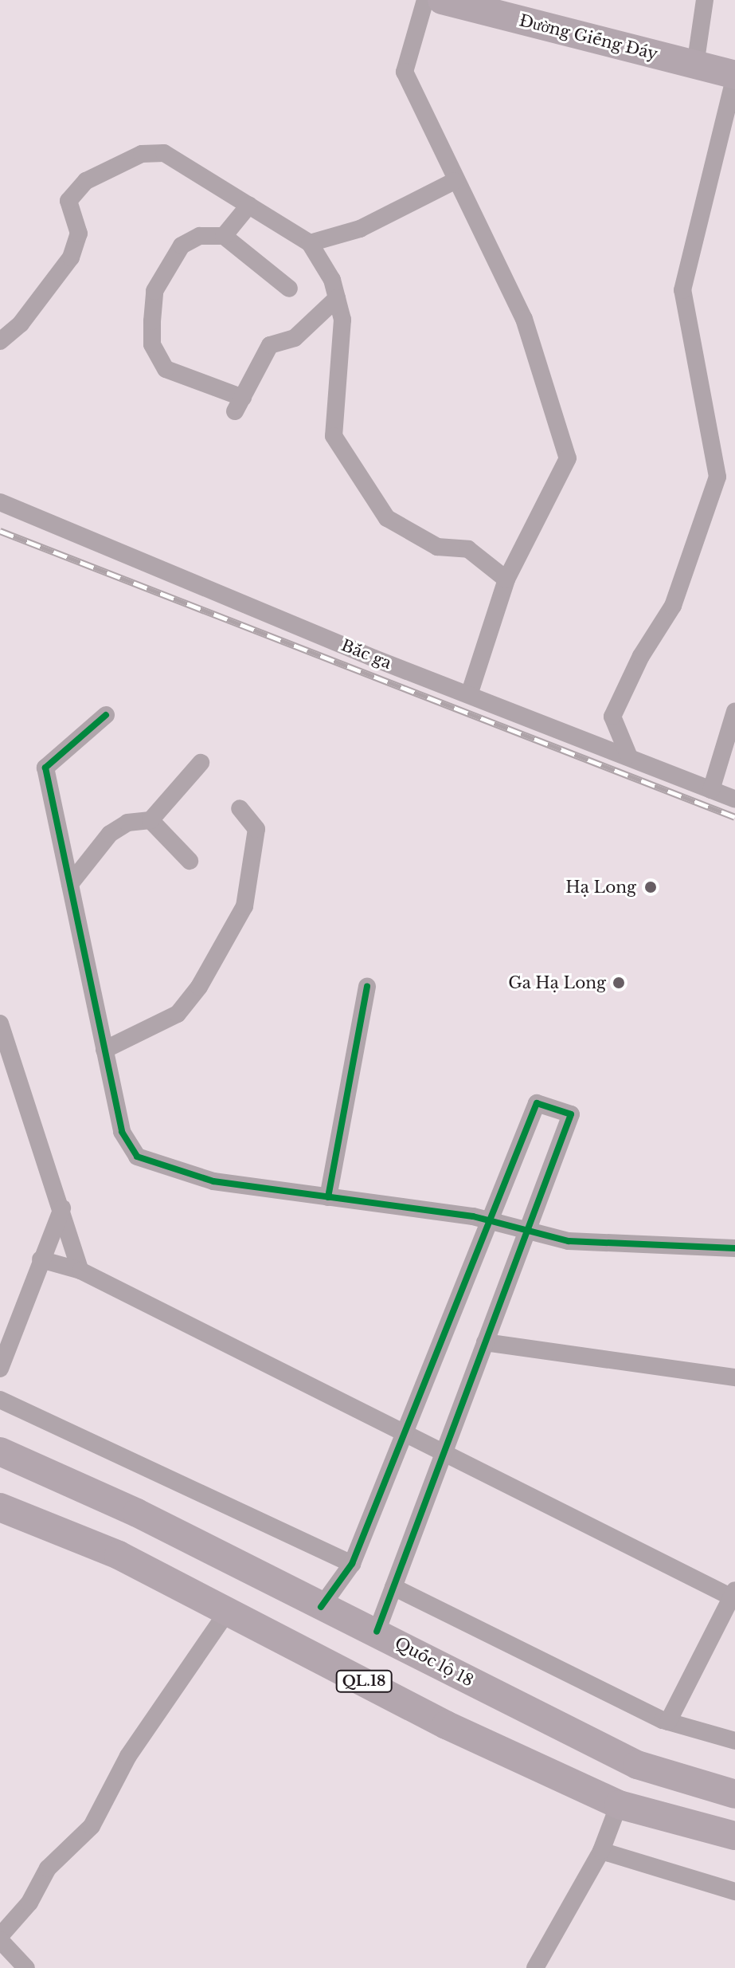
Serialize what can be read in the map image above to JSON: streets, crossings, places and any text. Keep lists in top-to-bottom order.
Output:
{
  "streets": {
    "main road": ["Đường Giếng Đáy", "Quốc lộ 18", "QL.18"],
    "street": ["Bắc ga"]
  },
  "places": ["Hạ Long", "Ga Hạ Long"]
}
